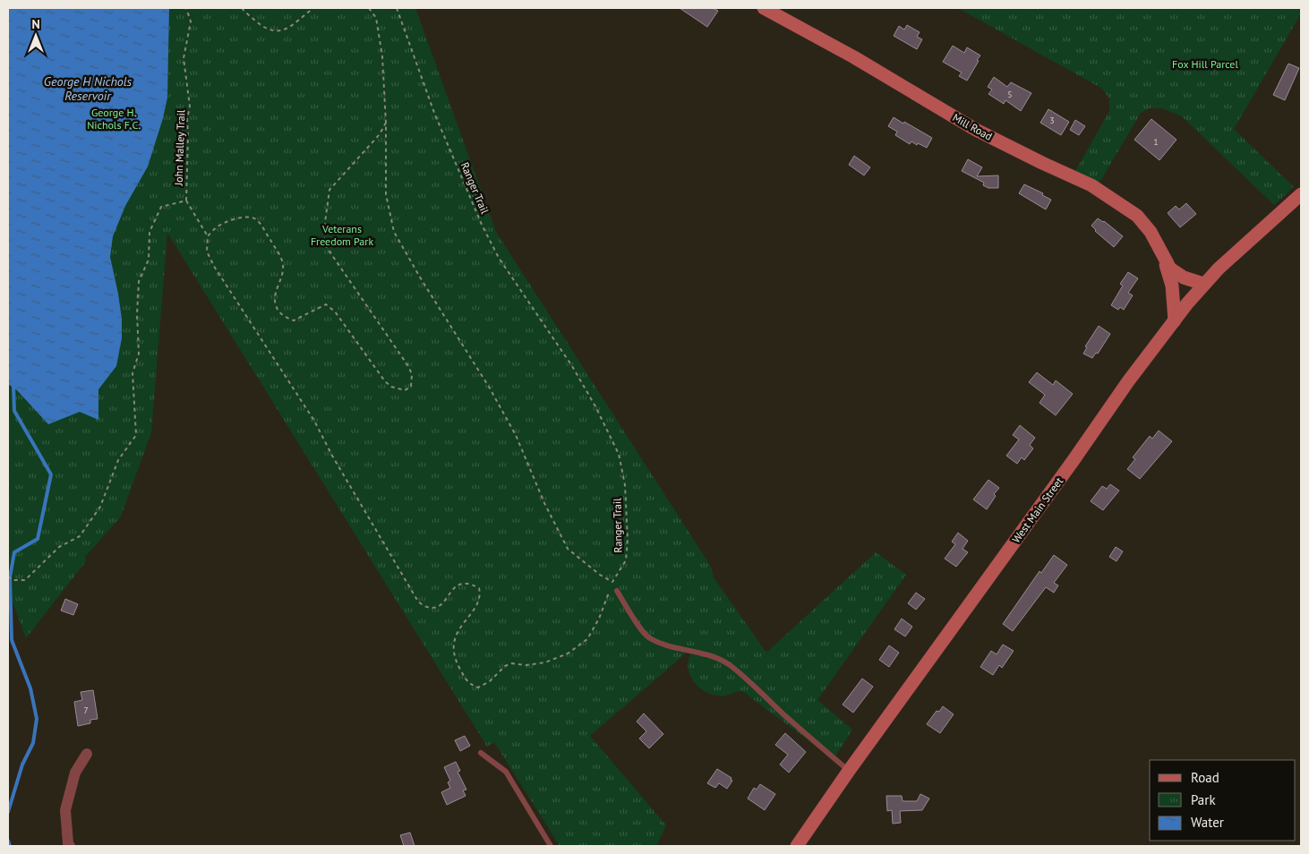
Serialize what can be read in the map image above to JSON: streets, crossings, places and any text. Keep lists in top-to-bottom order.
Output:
{
  "streets": {
    "main road": ["Mill Road", "West Main Street"],
    "path": ["John Malley Trail", "Ranger Trail"]
  },
  "crossings": [
    ["Mill Road", "West Main Street"]
  ],
  "water": ["George H Nichols Reservoir"],
  "parks": ["Fox Hill Parcel", "George H. Nichols F.C.", "Veterans Freedom Park"],
  "house_numbers": [
    "5",
    "3",
    "1",
    "7"
  ],
  "legend": ["Road", "Park", "Water"],
  "north": "top"
}
